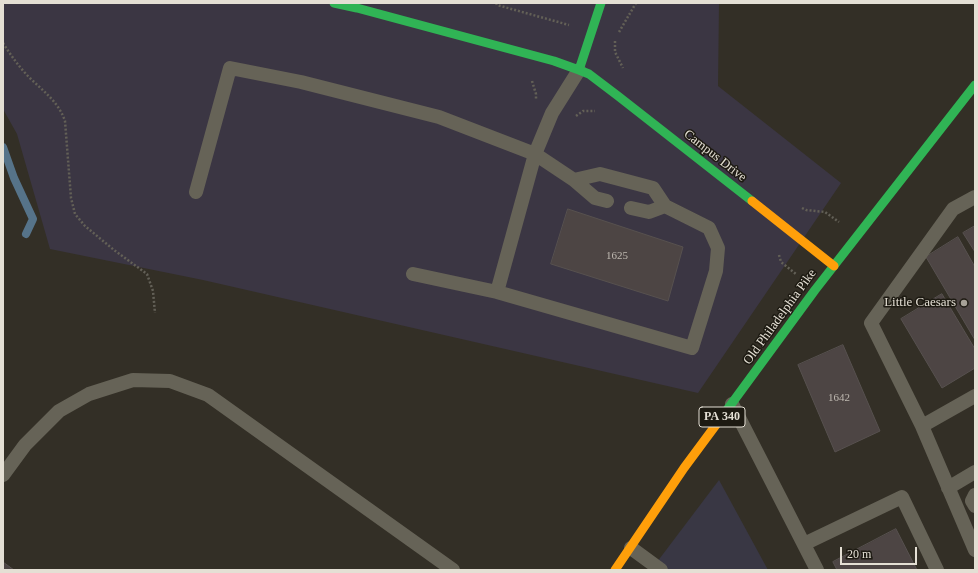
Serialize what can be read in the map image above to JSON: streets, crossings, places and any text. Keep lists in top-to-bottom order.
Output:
{
  "streets": {
    "street": ["Campus Drive", "Old Philadelphia Pike", "PA 340"]
  },
  "crossings": [
    ["Campus Drive", "Old Philadelphia Pike"]
  ],
  "places": ["Little Caesars"],
  "house_numbers": ["1625", "1642"],
  "scale_bar": "20 m"
}
